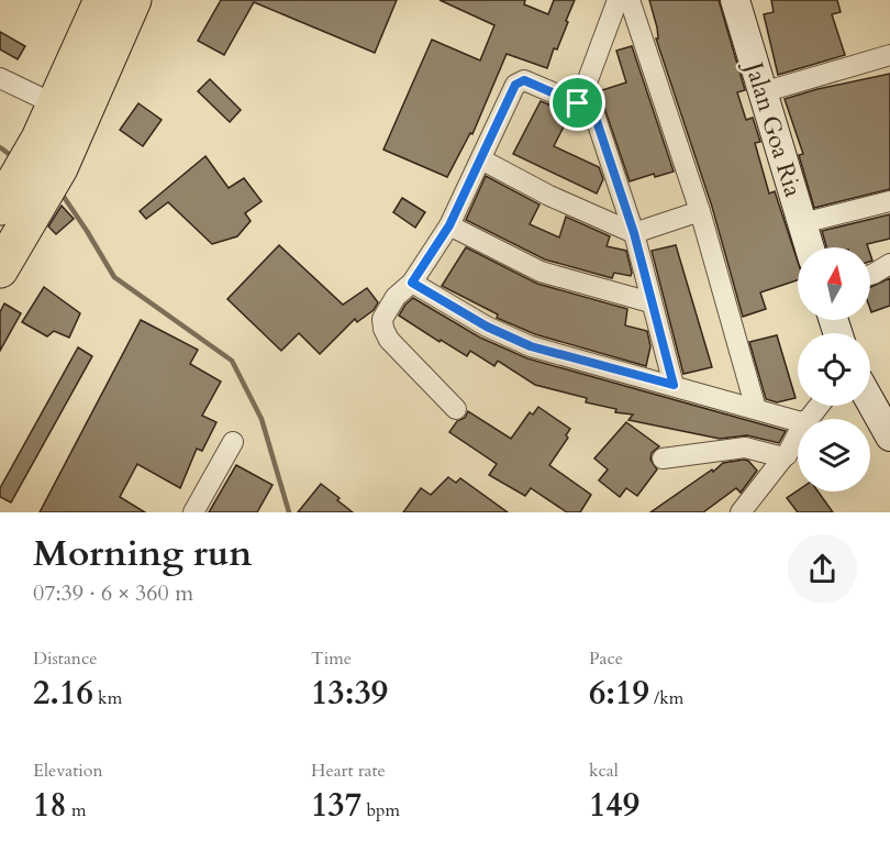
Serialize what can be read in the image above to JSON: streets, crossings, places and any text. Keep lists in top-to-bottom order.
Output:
{
  "streets": {
    "main road": ["Jalan Goa Ria"]
  },
  "north": "top",
  "page": {
    "heading": ["Morning run", "07:39 · 6 × 360 m"],
    "stats": [
      ["Distance", "2.16 km"],
      ["Time", "13:39"],
      ["Pace", "6:19 /km"],
      ["Elevation", "18 m"],
      ["Heart rate", "137 bpm"],
      ["kcal", "149"]
    ]
  }
}
